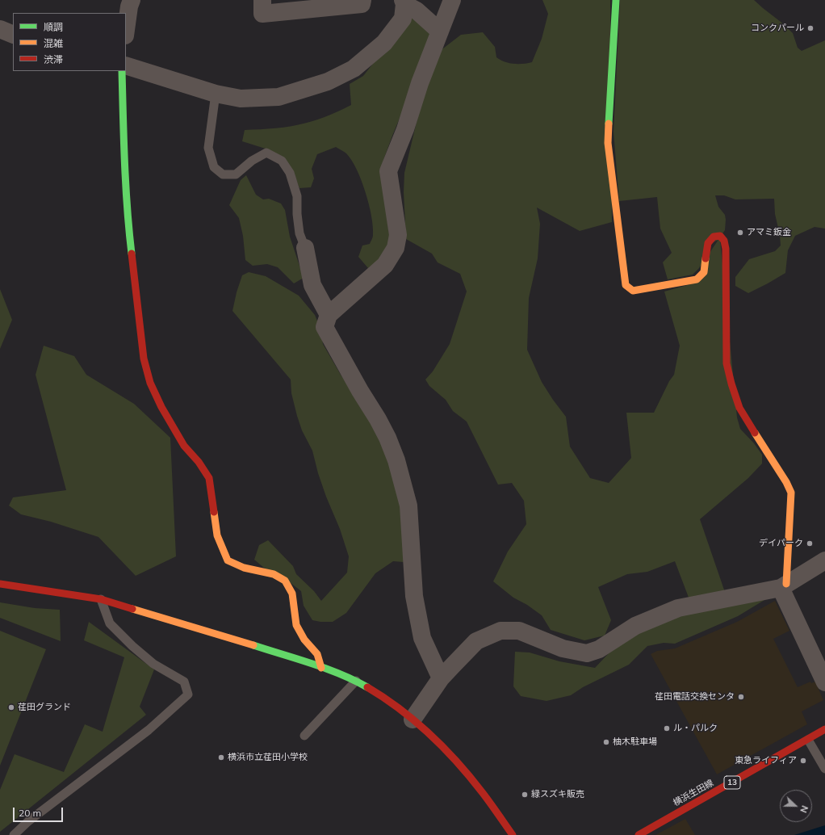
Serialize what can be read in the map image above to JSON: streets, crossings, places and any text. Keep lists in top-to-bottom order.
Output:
{
  "streets": {
    "street": ["13", "横浜生田線"]
  },
  "places": [
    "コンクパール",
    "アマミ鈑金",
    "デイパーク",
    "荏田電話交換センタ",
    "荏田グランド",
    "ル・パルク",
    "柚木駐車場",
    "横浜市立荏田小学校",
    "東急ライフィア",
    "緑スズキ販売"
  ],
  "legend": ["順調", "混雑", "渋滞"],
  "scale_bar": "20 m",
  "north": "right"
}
